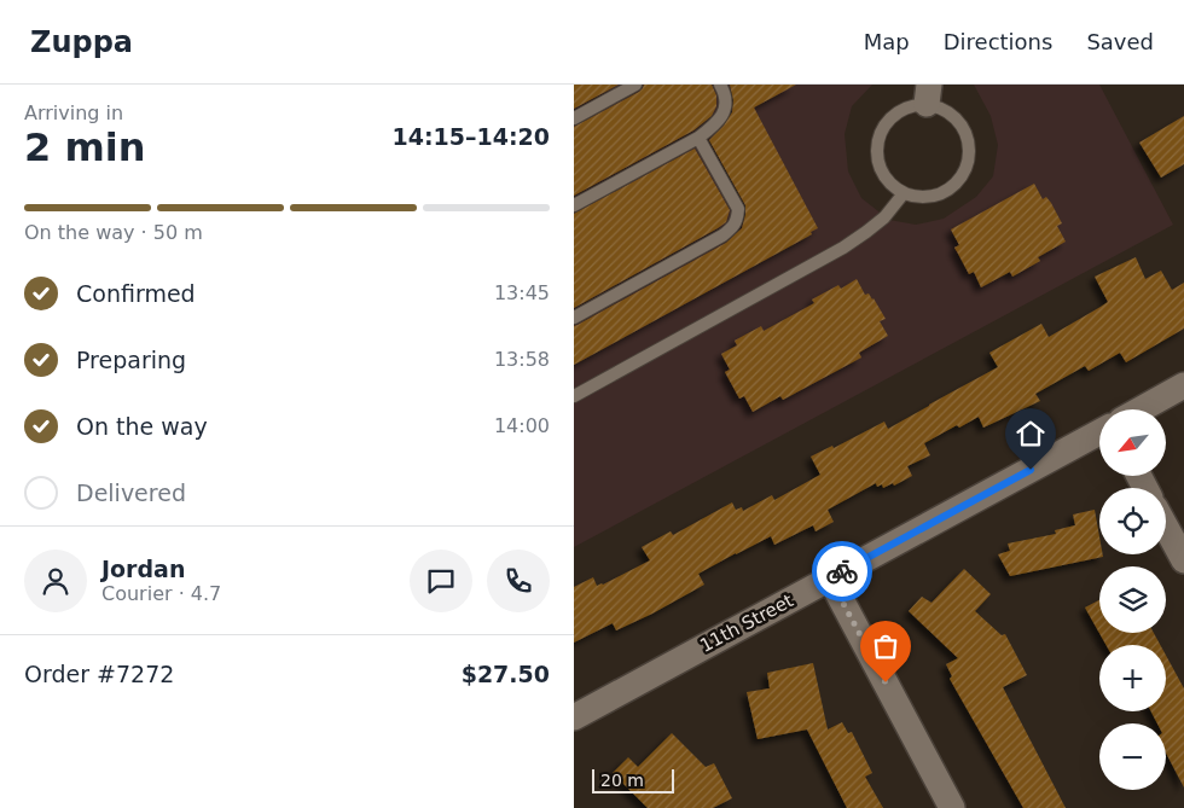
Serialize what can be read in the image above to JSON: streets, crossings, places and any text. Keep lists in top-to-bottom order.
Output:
{
  "streets": {
    "street": ["11th Street"]
  },
  "scale_bar": "20 m",
  "north": "bottom left",
  "page": {
    "header": "Zuppa",
    "nav": ["Map", "Directions", "Saved"],
    "heading": ["2 min", "Arriving in", "14:15–14:20"],
    "panel": [
      "Jordan",
      "Courier · 4.7",
      "Order #7272",
      "$27.50"
    ],
    "bar": "On the way · 50 m",
    "list": [
      ["Confirmed", "13:45"],
      ["Preparing", "13:58"],
      ["On the way", "14:00"],
      "Delivered"
    ],
    "map_buttons": ["+", "−"],
    "scale": "20 m"
  }
}
